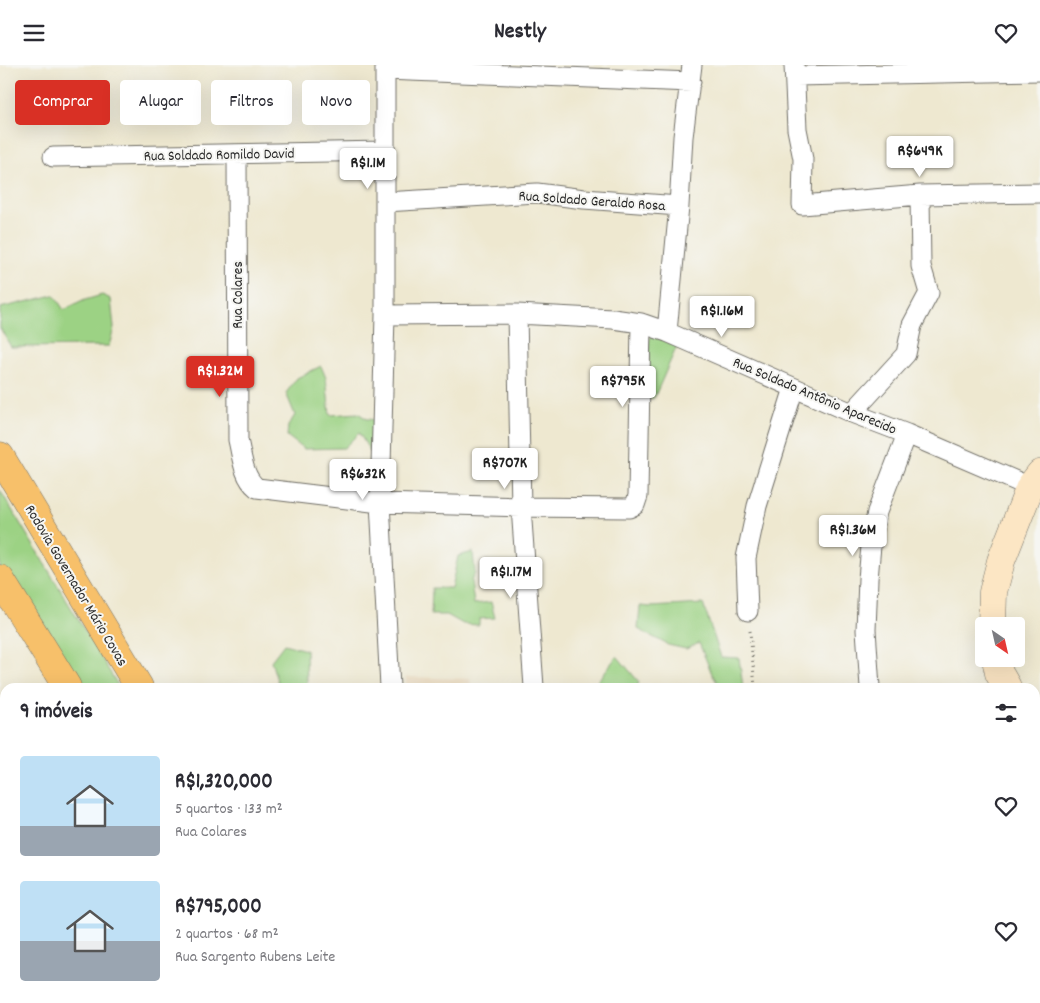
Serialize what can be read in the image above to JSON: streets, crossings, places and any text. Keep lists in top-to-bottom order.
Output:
{
  "streets": {
    "highway": ["Rodovia Governador Mário Covas"],
    "street": [
      "Rua Soldado Romildo David",
      "Rua Soldado Geraldo Rosa",
      "Rua Colares",
      "Rua Soldado Antônio Aparecido"
    ]
  },
  "crossings": [
    ["Rua Soldado Romildo David", "Rua Colares"],
    ["Rua Colares", "Rua Soldado Antônio Aparecido"]
  ],
  "north": "bottom right",
  "page": {
    "header": "Nestly",
    "chip": [
      "Comprar",
      "Alugar",
      "Filtros",
      "Novo"
    ],
    "price": [
      "R$649K",
      "R$1.1M",
      "R$1.16M",
      "R$1.32M",
      "R$795K",
      "R$707K",
      "R$632K",
      "R$1.36M",
      "R$1.17M"
    ],
    "heading": "9 imóveis",
    "list": [
      {
        "name": "R$1,320,000",
        "note": "5 quartos · 133 m² · Rua Colares"
      },
      {
        "name": "R$795,000",
        "note": "2 quartos · 68 m² · Rua Sargento Rubens Leite"
      }
    ]
  }
}
